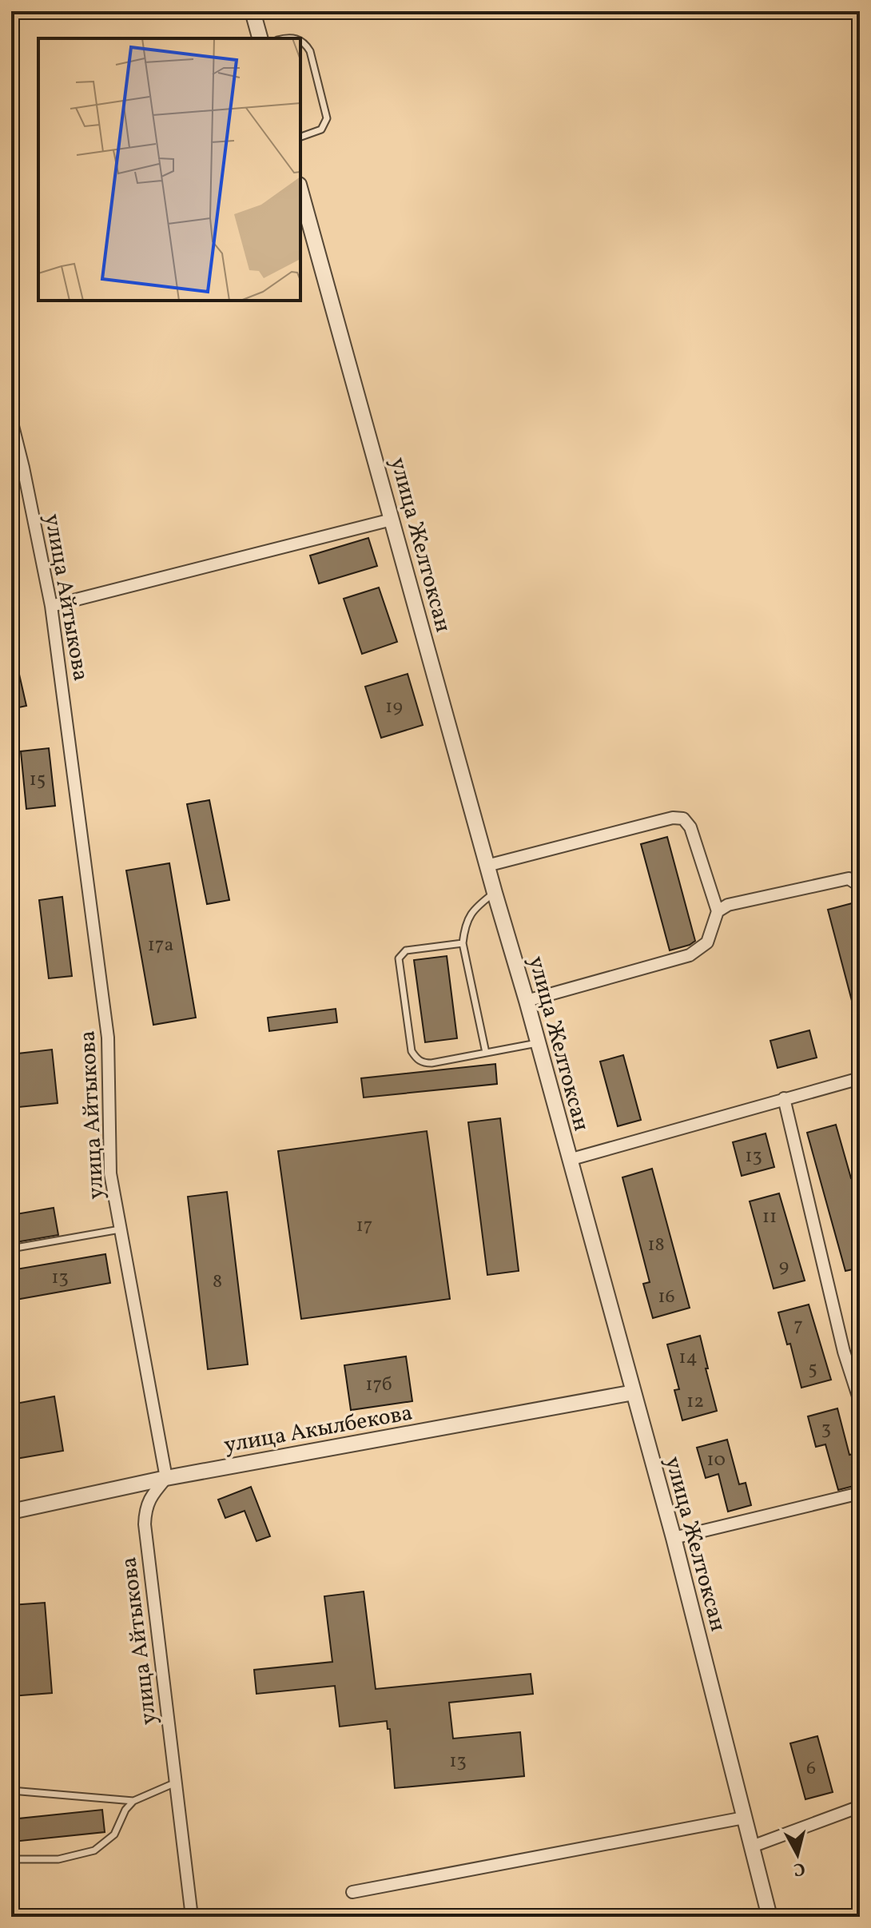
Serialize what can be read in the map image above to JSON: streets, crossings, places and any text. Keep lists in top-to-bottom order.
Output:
{
  "streets": {
    "street": ["улица Желтоксан", "улица Айтыкова", "улица Акылбекова"]
  },
  "crossings": [
    ["улица Желтоксан", "улица Акылбекова"],
    ["улица Айтыкова", "улица Акылбекова"]
  ],
  "house_numbers": [
    "19",
    "15",
    "17а",
    "13",
    "11",
    "17",
    "18",
    "9",
    "13",
    "8",
    "16",
    "7",
    "14",
    "5",
    "17б",
    "12",
    "3",
    "10",
    "13",
    "6"
  ],
  "north": "bottom"
}
